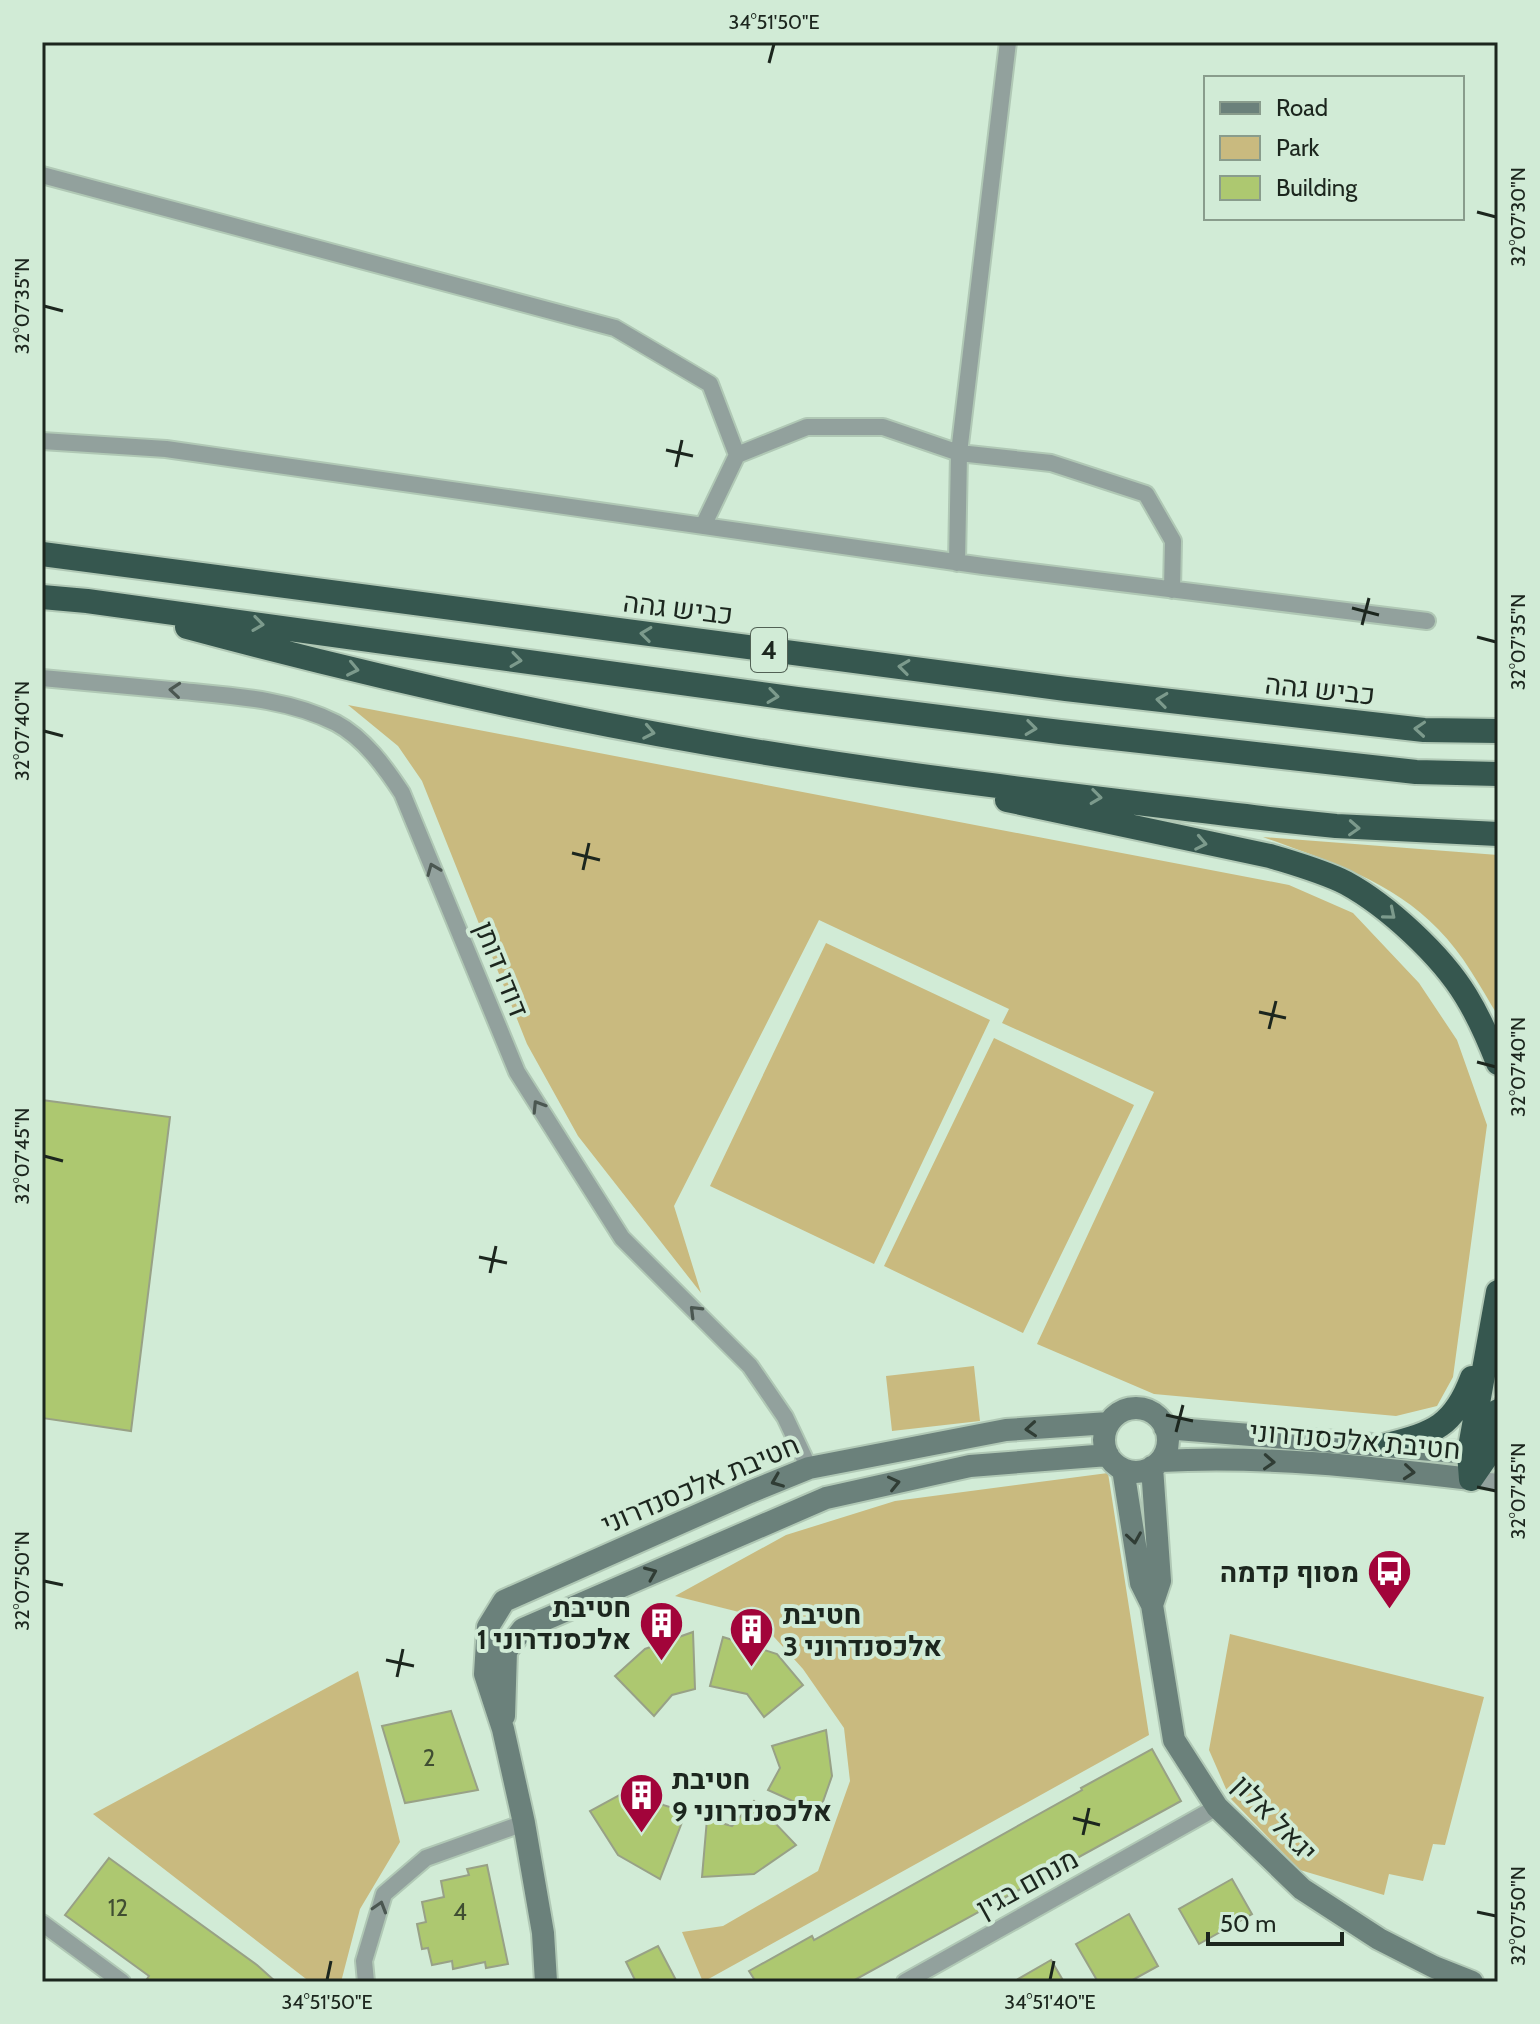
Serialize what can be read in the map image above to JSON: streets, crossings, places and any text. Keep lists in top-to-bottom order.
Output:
{
  "streets": {
    "highway": ["כביש גהה", "4"],
    "street": [
      "דודו דותן",
      "חטיבת אלכסנדרוני",
      "יגאל אלון",
      "מנחם בגין"
    ]
  },
  "crossings": [
    ["דודו דותן", "חטיבת אלכסנדרוני"],
    ["חטיבת אלכסנדרוני", "יגאל אלון"],
    ["יגאל אלון", "מנחם בגין"]
  ],
  "one_way": ["דודו דותן"],
  "places": {
    "bus stop": ["מסוף קדמה"],
    "building": ["חטיבת אלכסנדרוני 1", "חטיבת אלכסנדרוני 3", "חטיבת אלכסנדרוני 9"]
  },
  "house_numbers": ["2", "12", "4"],
  "legend": ["Road", "Park", "Building"],
  "scale_bar": "50 m",
  "coordinates": [
    "34°51'50\"E",
    "32°07'30\"N",
    "32°07'35\"N",
    "32°07'40\"N",
    "32°07'45\"N",
    "32°07'50\"N",
    "34°51'40\"E"
  ]
}
